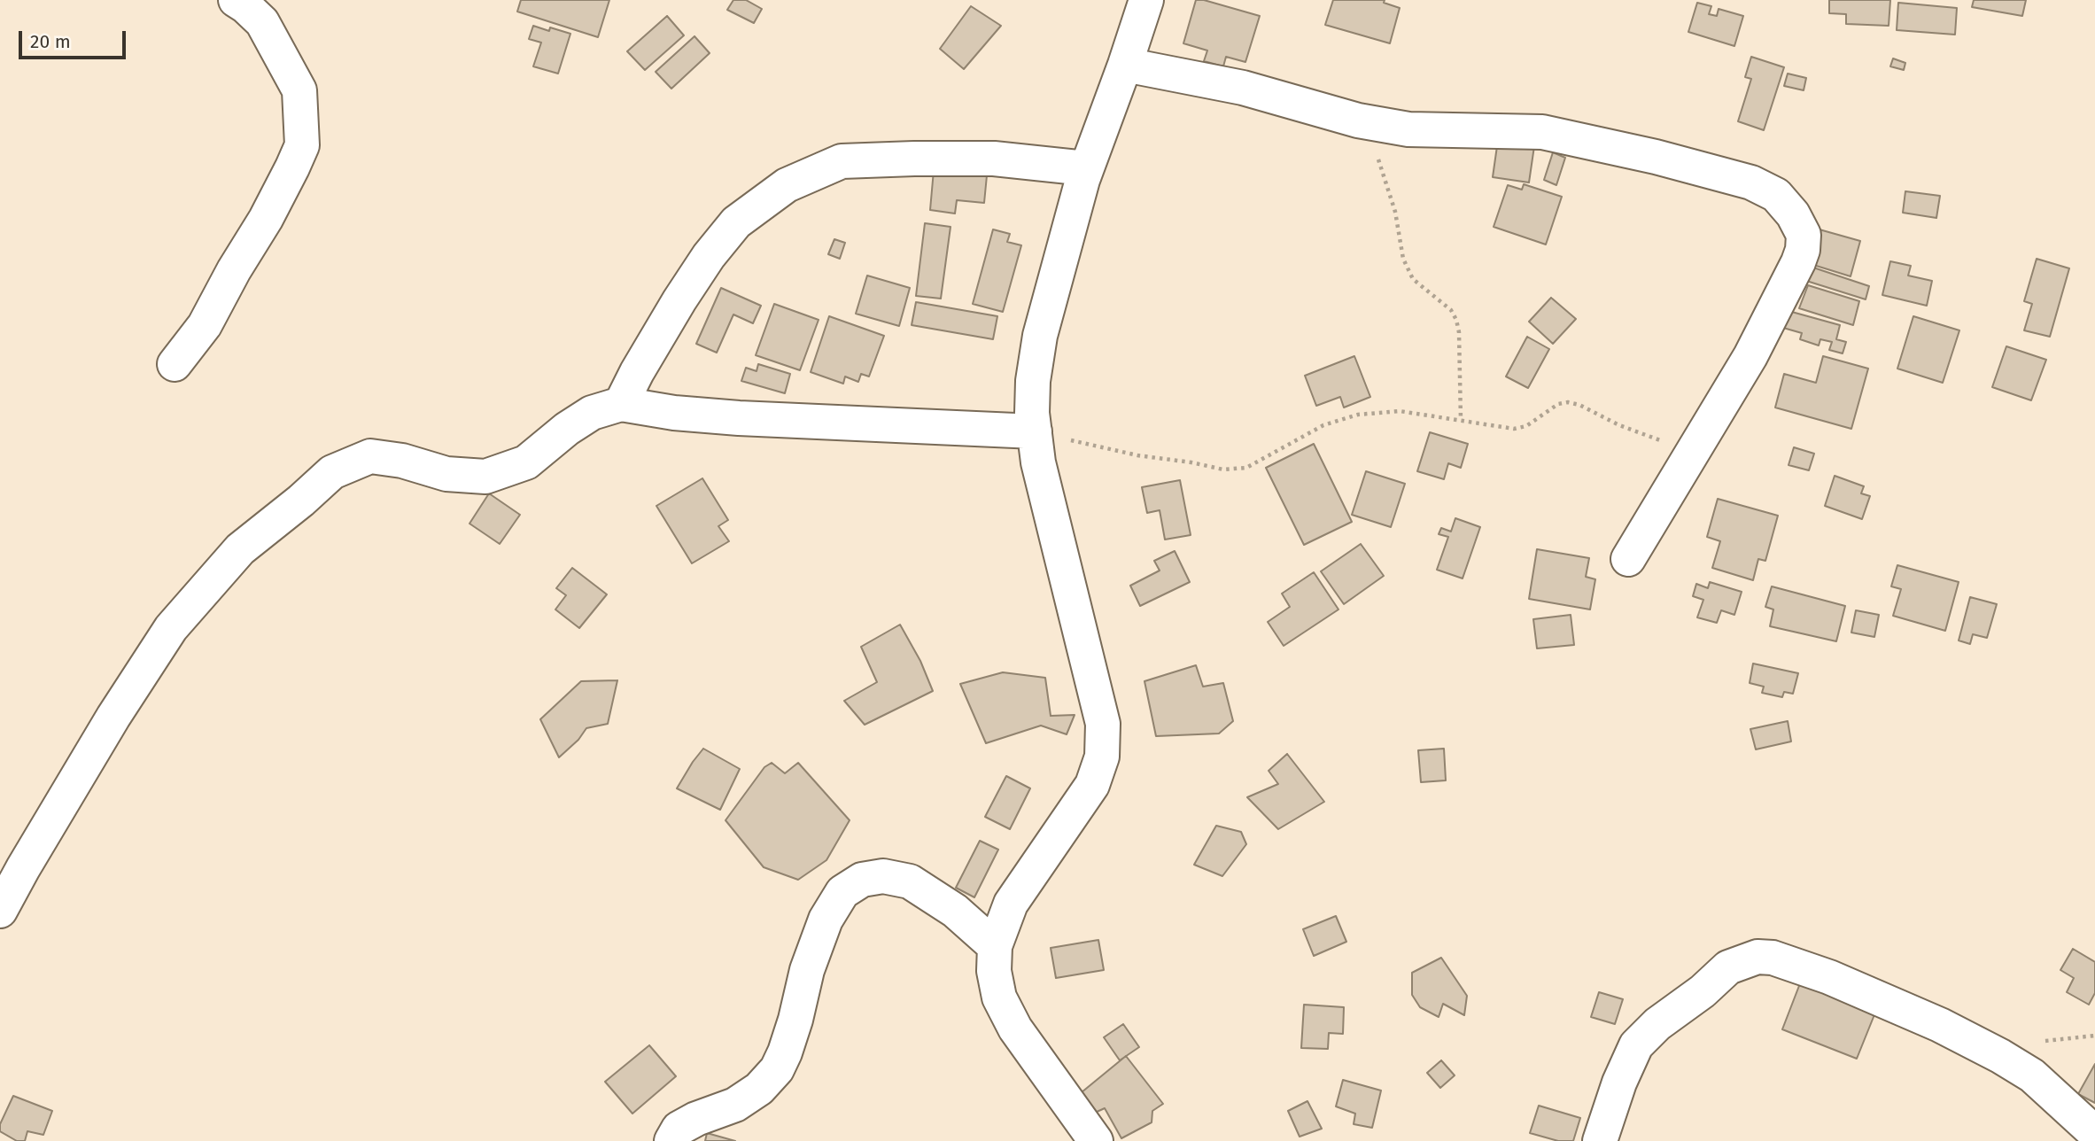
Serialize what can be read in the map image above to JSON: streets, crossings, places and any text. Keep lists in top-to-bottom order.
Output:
{
  "scale_bar": "20 m"
}
